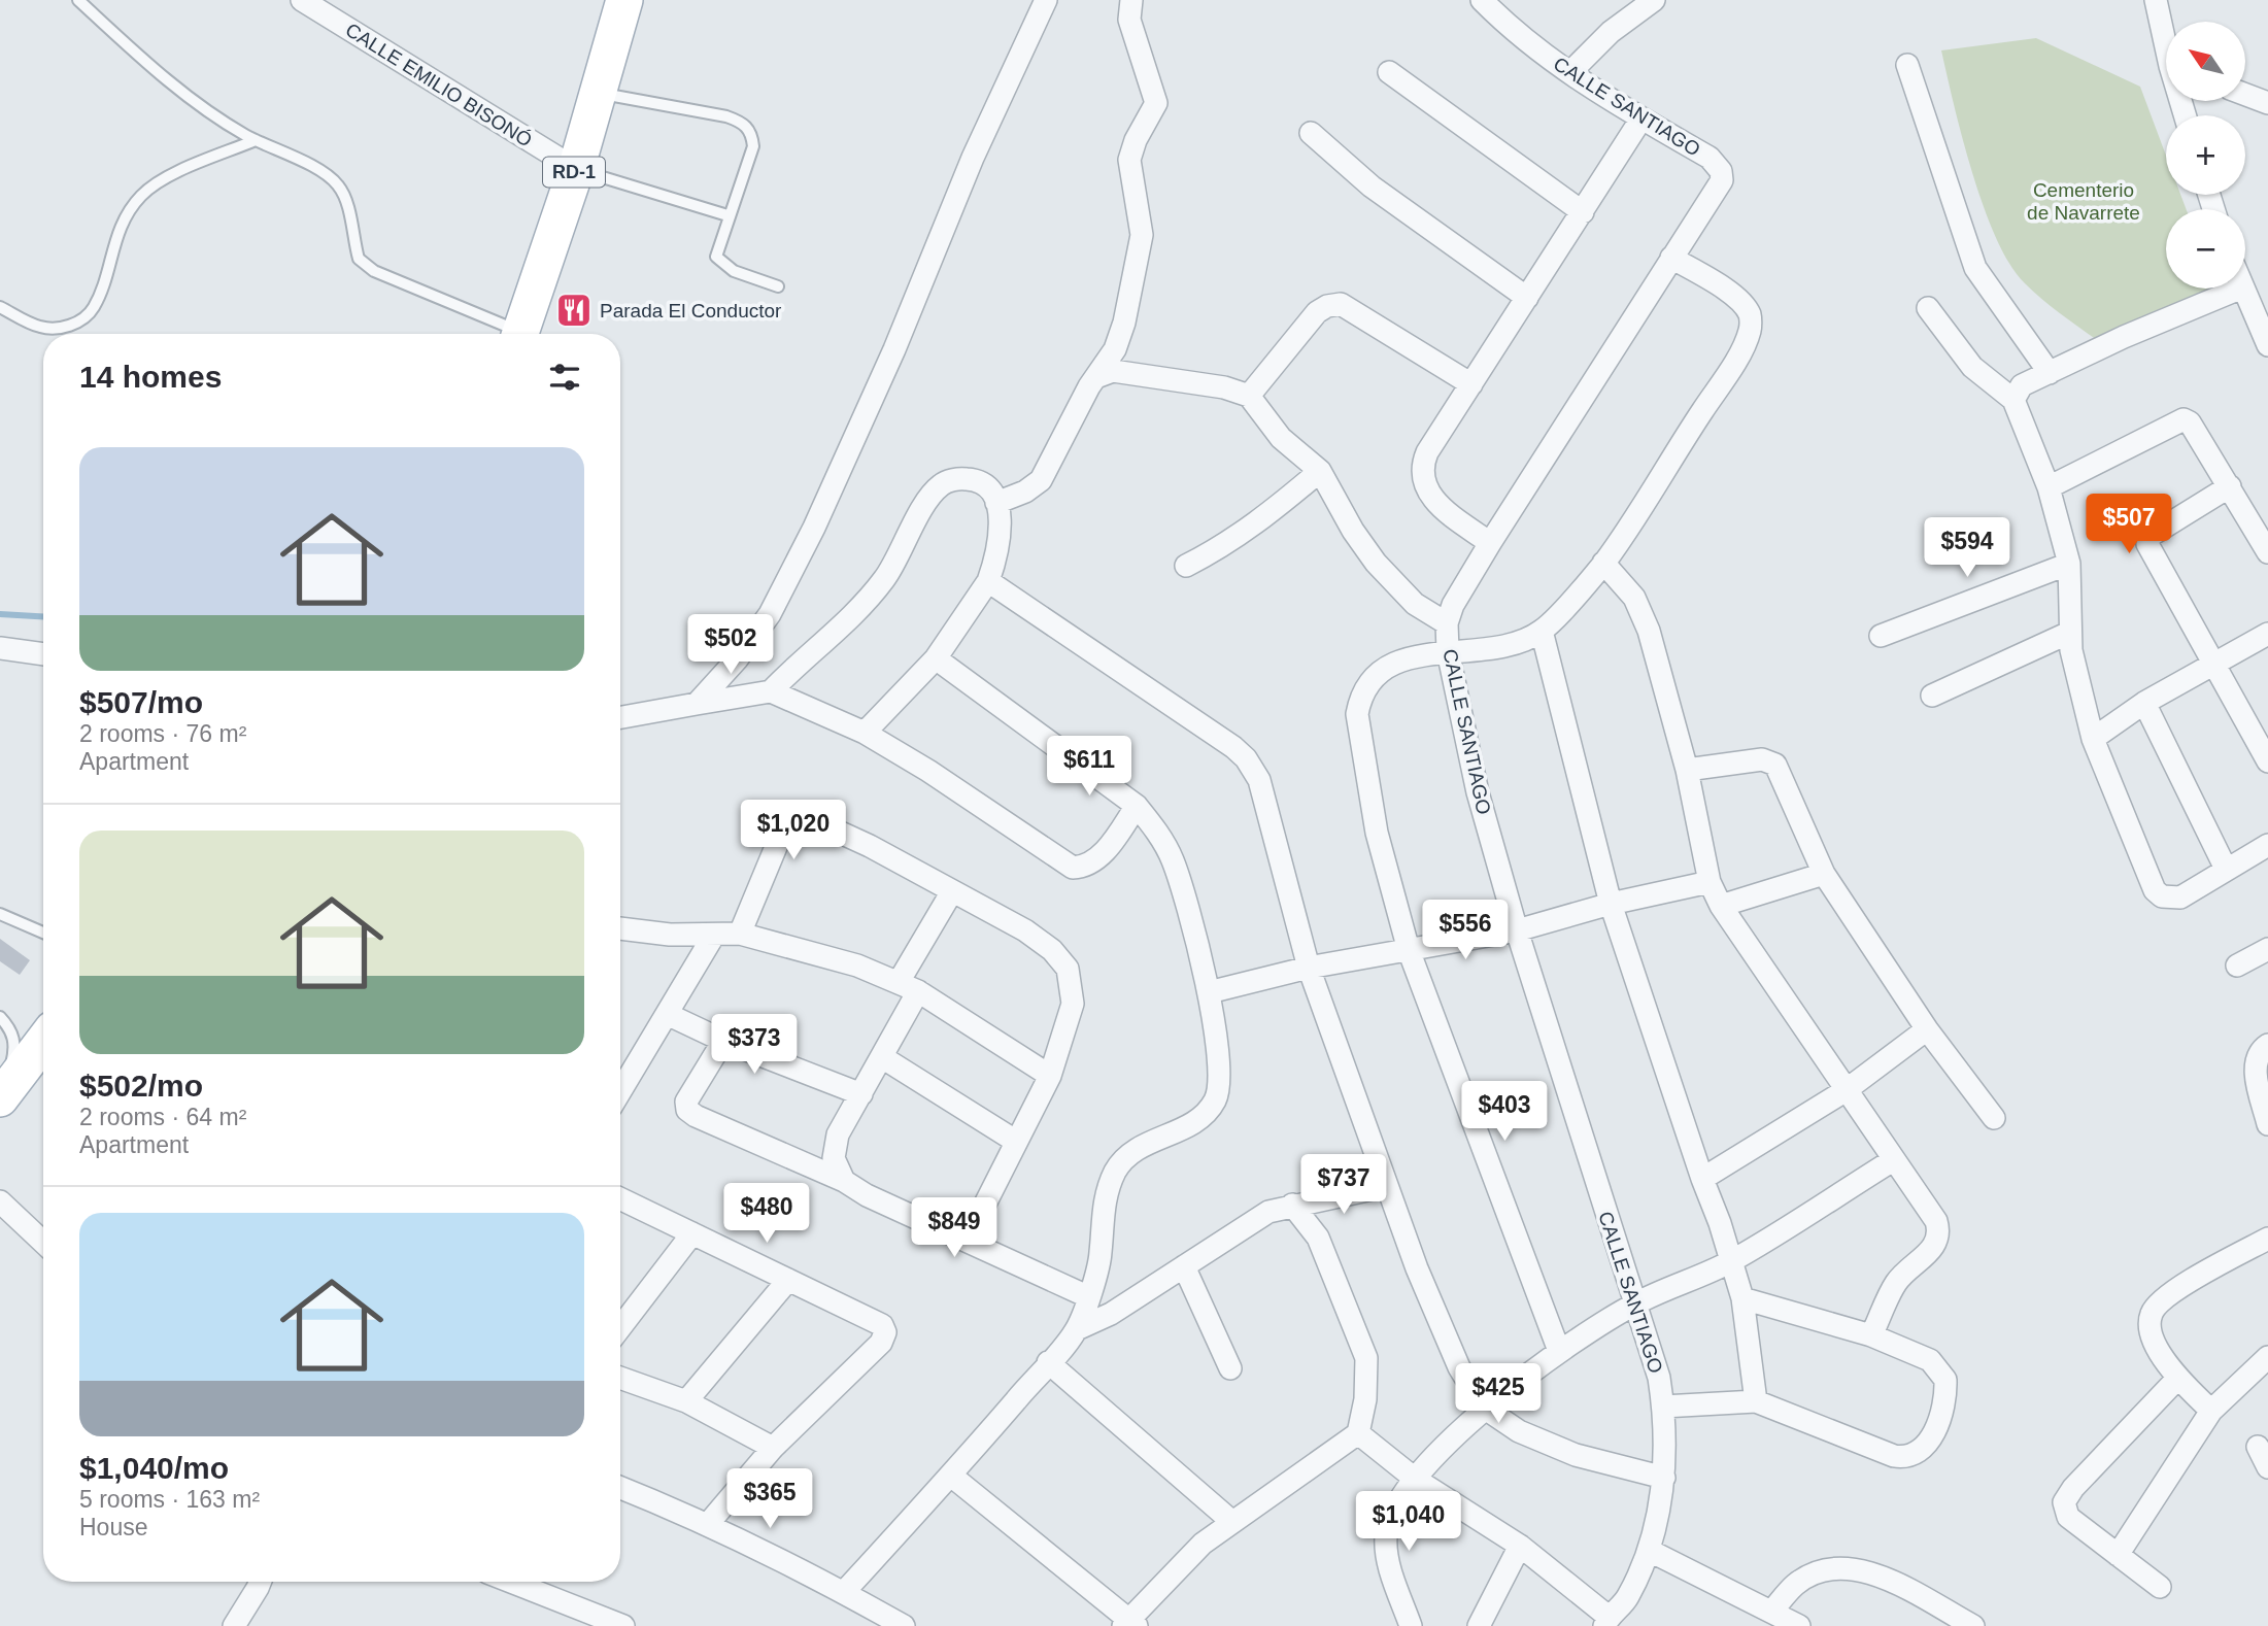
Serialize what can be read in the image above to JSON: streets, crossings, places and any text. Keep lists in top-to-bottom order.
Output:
{
  "streets": {
    "main road": ["RD-1"],
    "street": ["CALLE EMILIO BISONÓ", "CALLE SANTIAGO"]
  },
  "crossings": [
    ["CALLE EMILIO BISONÓ", "RD-1"]
  ],
  "parks": ["Cementerio de Navarrete"],
  "places": {
    "restaurant": ["Parada El Conductor"]
  },
  "north": "top left",
  "page": {
    "map_buttons": ["+", "−"],
    "heading": "14 homes",
    "list": [
      {
        "name": "$507/mo",
        "note": "2 rooms · 76 m² · Apartment"
      },
      {
        "name": "$502/mo",
        "note": "2 rooms · 64 m² · Apartment"
      },
      {
        "name": "$1,040/mo",
        "note": "5 rooms · 163 m² · House"
      }
    ],
    "price": [
      "$507",
      "$594",
      "$502",
      "$611",
      "$1,020",
      "$556",
      "$373",
      "$403",
      "$737",
      "$480",
      "$849",
      "$425",
      "$365",
      "$1,040"
    ]
  }
}
